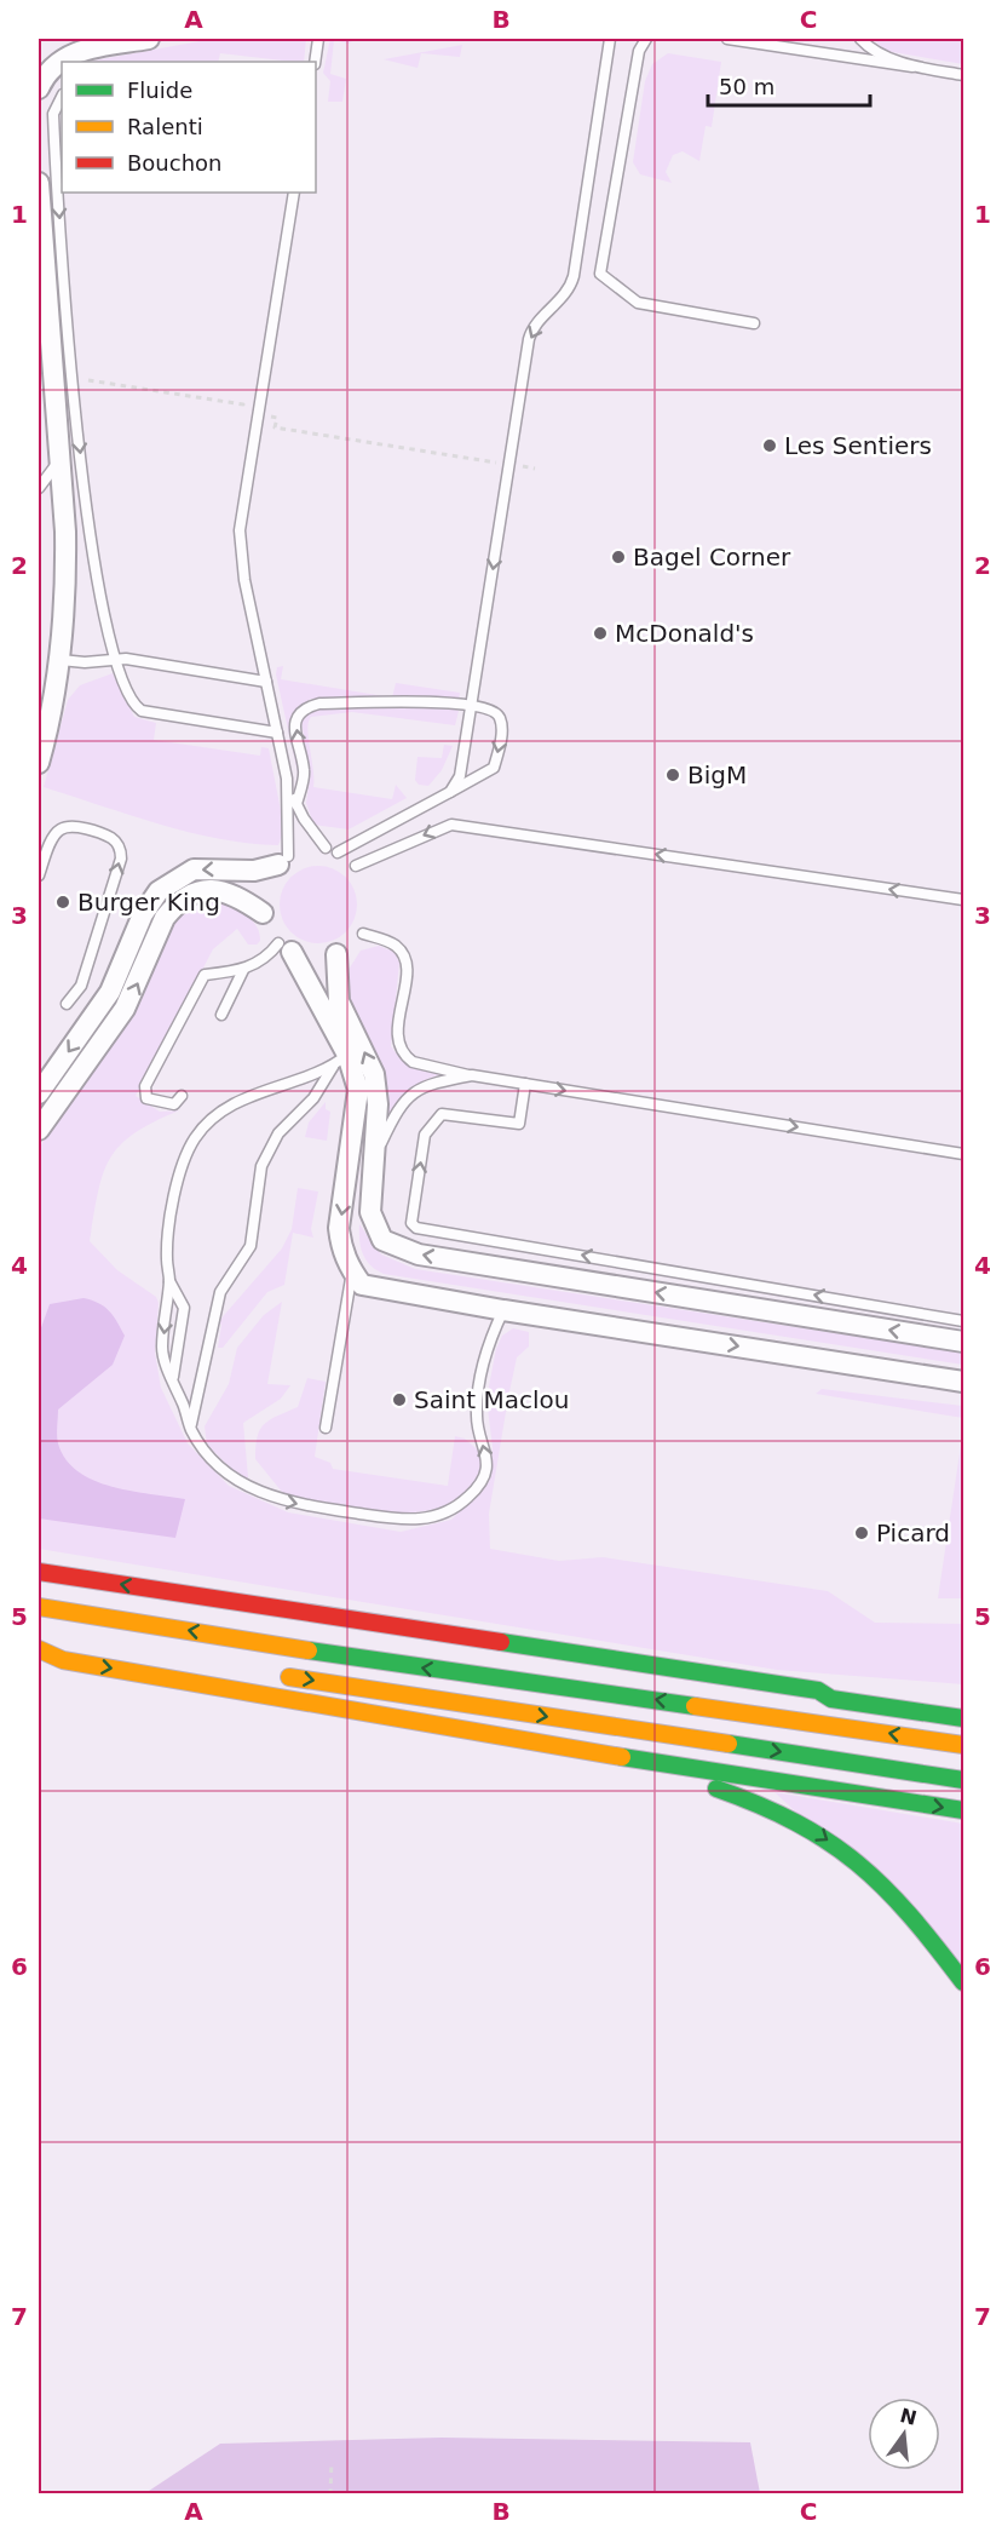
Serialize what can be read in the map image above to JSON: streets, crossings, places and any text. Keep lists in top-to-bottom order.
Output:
{
  "places": [
    "Les Sentiers",
    "Bagel Corner",
    "McDonald's",
    "BigM",
    "Burger King",
    "Saint Maclou",
    "Picard"
  ],
  "legend": ["Fluide", "Ralenti", "Bouchon"],
  "scale_bar": "50 m",
  "north": "top",
  "grid": {
    "columns": ["A", "B", "C"],
    "rows": [
      "1",
      "2",
      "3",
      "4",
      "5",
      "6",
      "7"
    ]
  }
}
